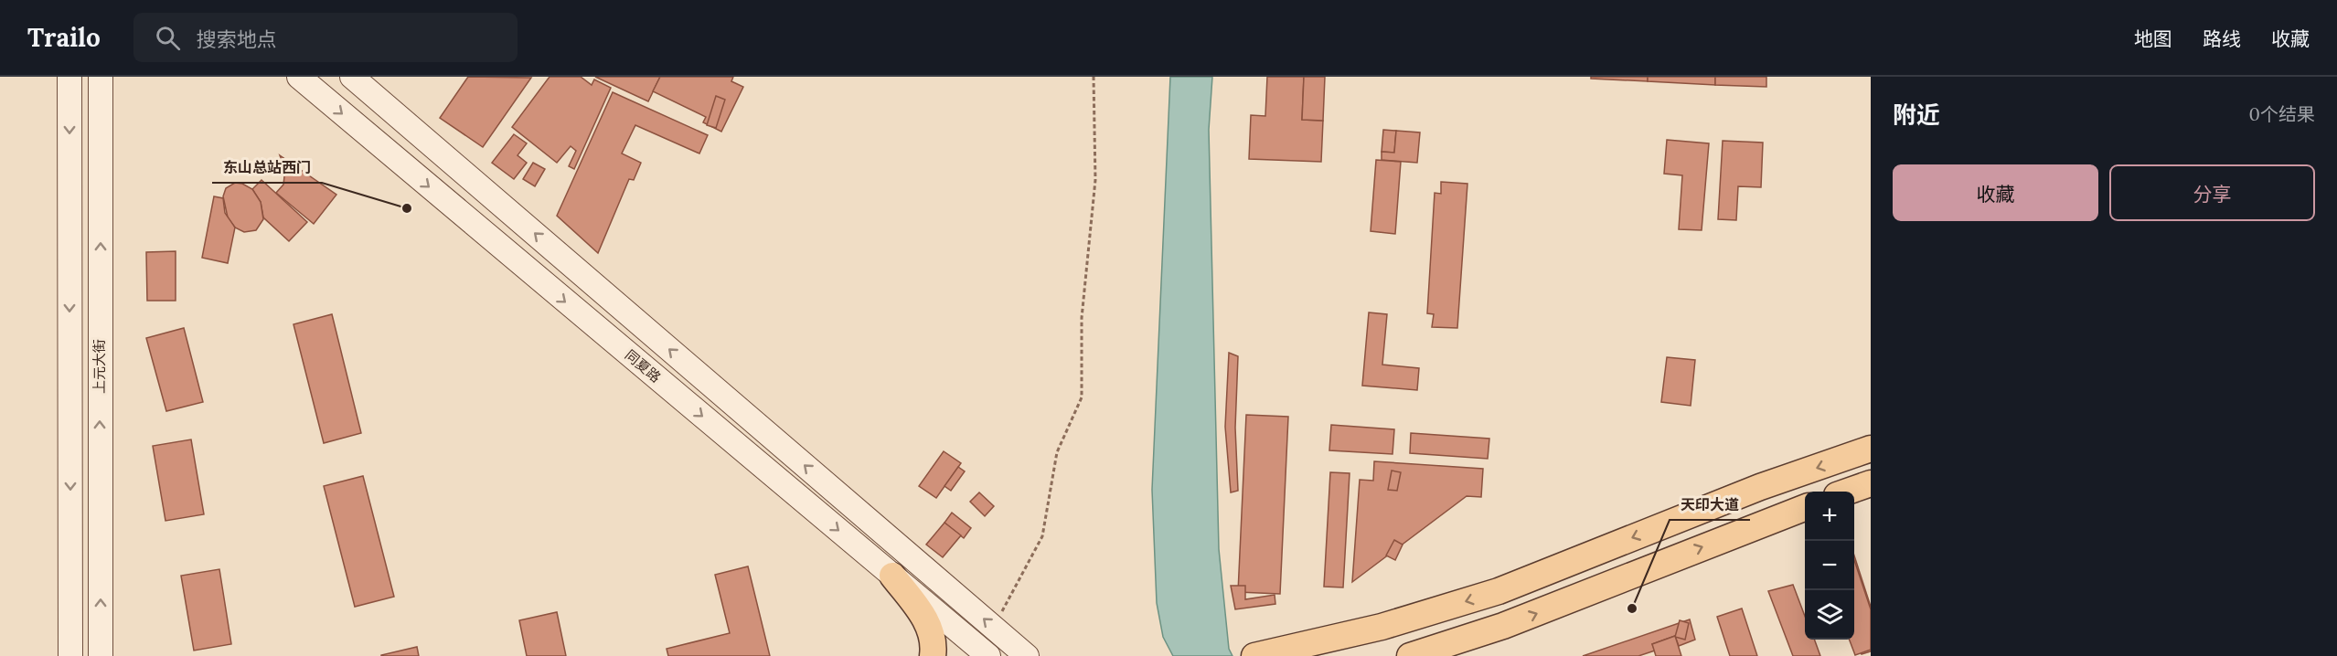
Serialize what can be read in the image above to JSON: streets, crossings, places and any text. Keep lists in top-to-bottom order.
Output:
{
  "streets": {
    "main road": ["上元大街", "同夏路"]
  },
  "places": ["东山总站西门", "天印大道"],
  "page": {
    "header": "Trailo",
    "search": "搜索地点",
    "nav": ["地图", "路线", "收藏"],
    "heading": ["附近", "0个结果"],
    "buttons": ["收藏", "分享"],
    "map_buttons": ["+", "−"]
  }
}
